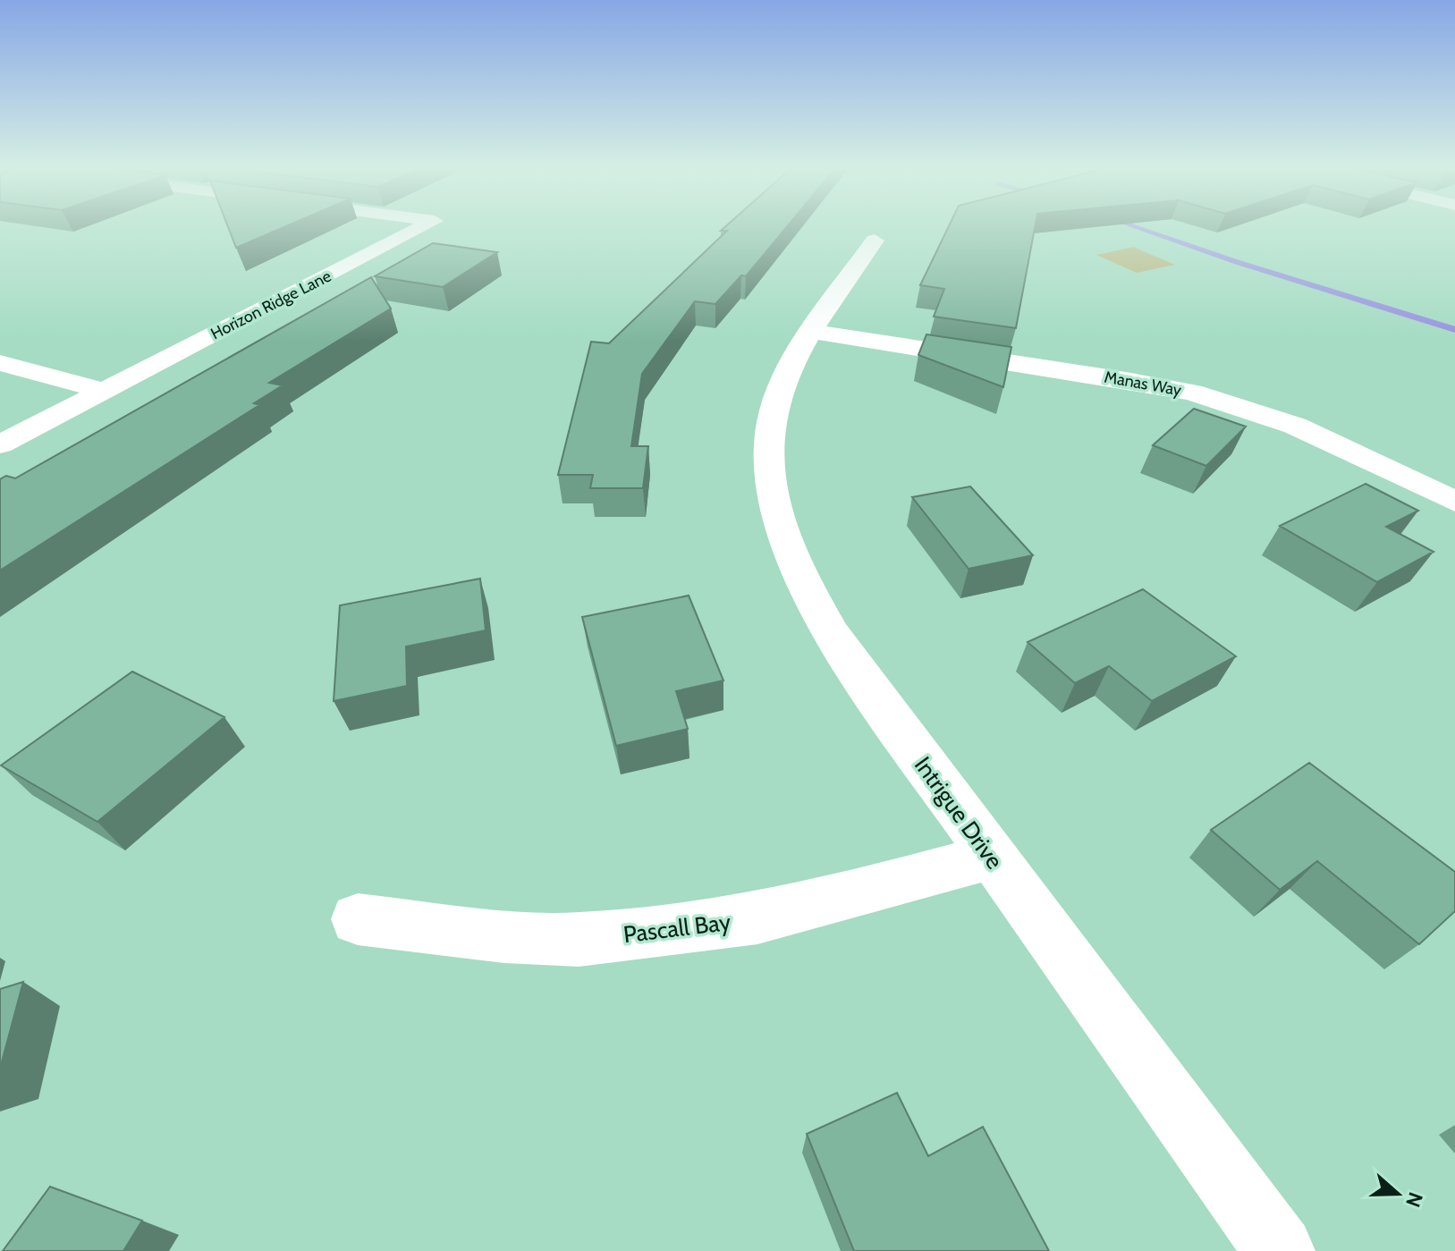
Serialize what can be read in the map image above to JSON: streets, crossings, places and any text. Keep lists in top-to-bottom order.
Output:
{
  "streets": {
    "street": [
      "Horizon Ridge Lane",
      "Manas Way",
      "Intrigue Drive",
      "Pascall Bay"
    ]
  },
  "crossings": [
    ["Manas Way", "Intrigue Drive"],
    ["Intrigue Drive", "Pascall Bay"]
  ],
  "north": "right"
}
